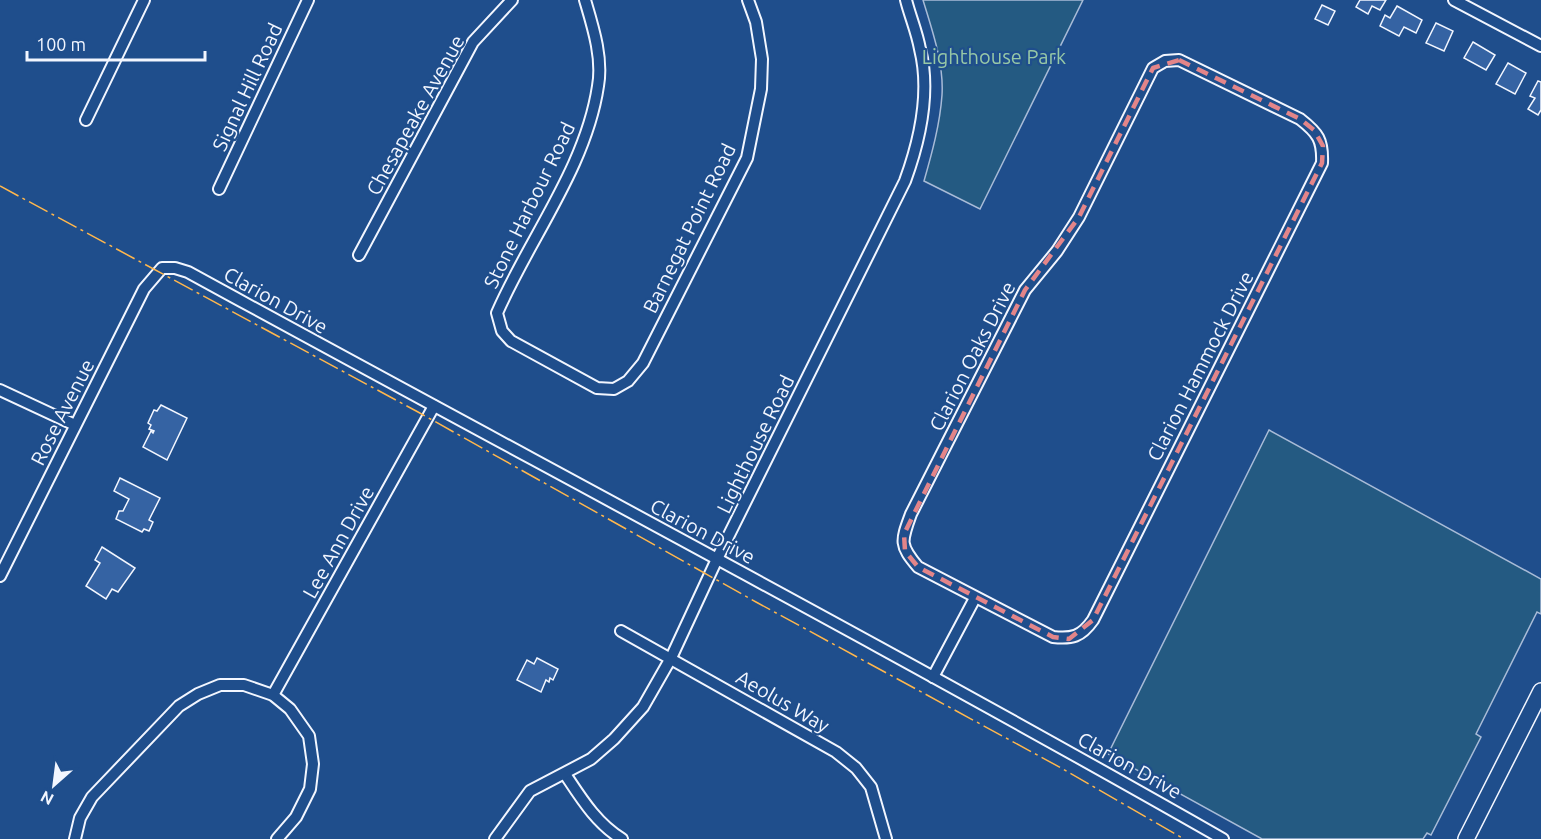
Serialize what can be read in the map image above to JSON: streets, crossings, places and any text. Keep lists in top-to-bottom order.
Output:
{
  "streets": {
    "street": [
      "Signal Hill Road",
      "Chesapeake Avenue",
      "Stone Harbour Road",
      "Barnegat Point Road",
      "Clarion Drive",
      "Clarion Oaks Drive",
      "Clarion Hammock Drive",
      "Rose Avenue",
      "Lighthouse Road",
      "Lee Ann Drive",
      "Aeolus Way"
    ]
  },
  "crossings": [
    ["Stone Harbour Road", "Barnegat Point Road"],
    ["Clarion Drive", "Rose Avenue"],
    ["Clarion Drive", "Lighthouse Road"],
    ["Clarion Drive", "Lee Ann Drive"],
    ["Clarion Oaks Drive", "Clarion Hammock Drive"],
    ["Lighthouse Road", "Aeolus Way"]
  ],
  "parks": ["Lighthouse Park"],
  "scale_bar": "100 m",
  "north": "bottom left"
}
